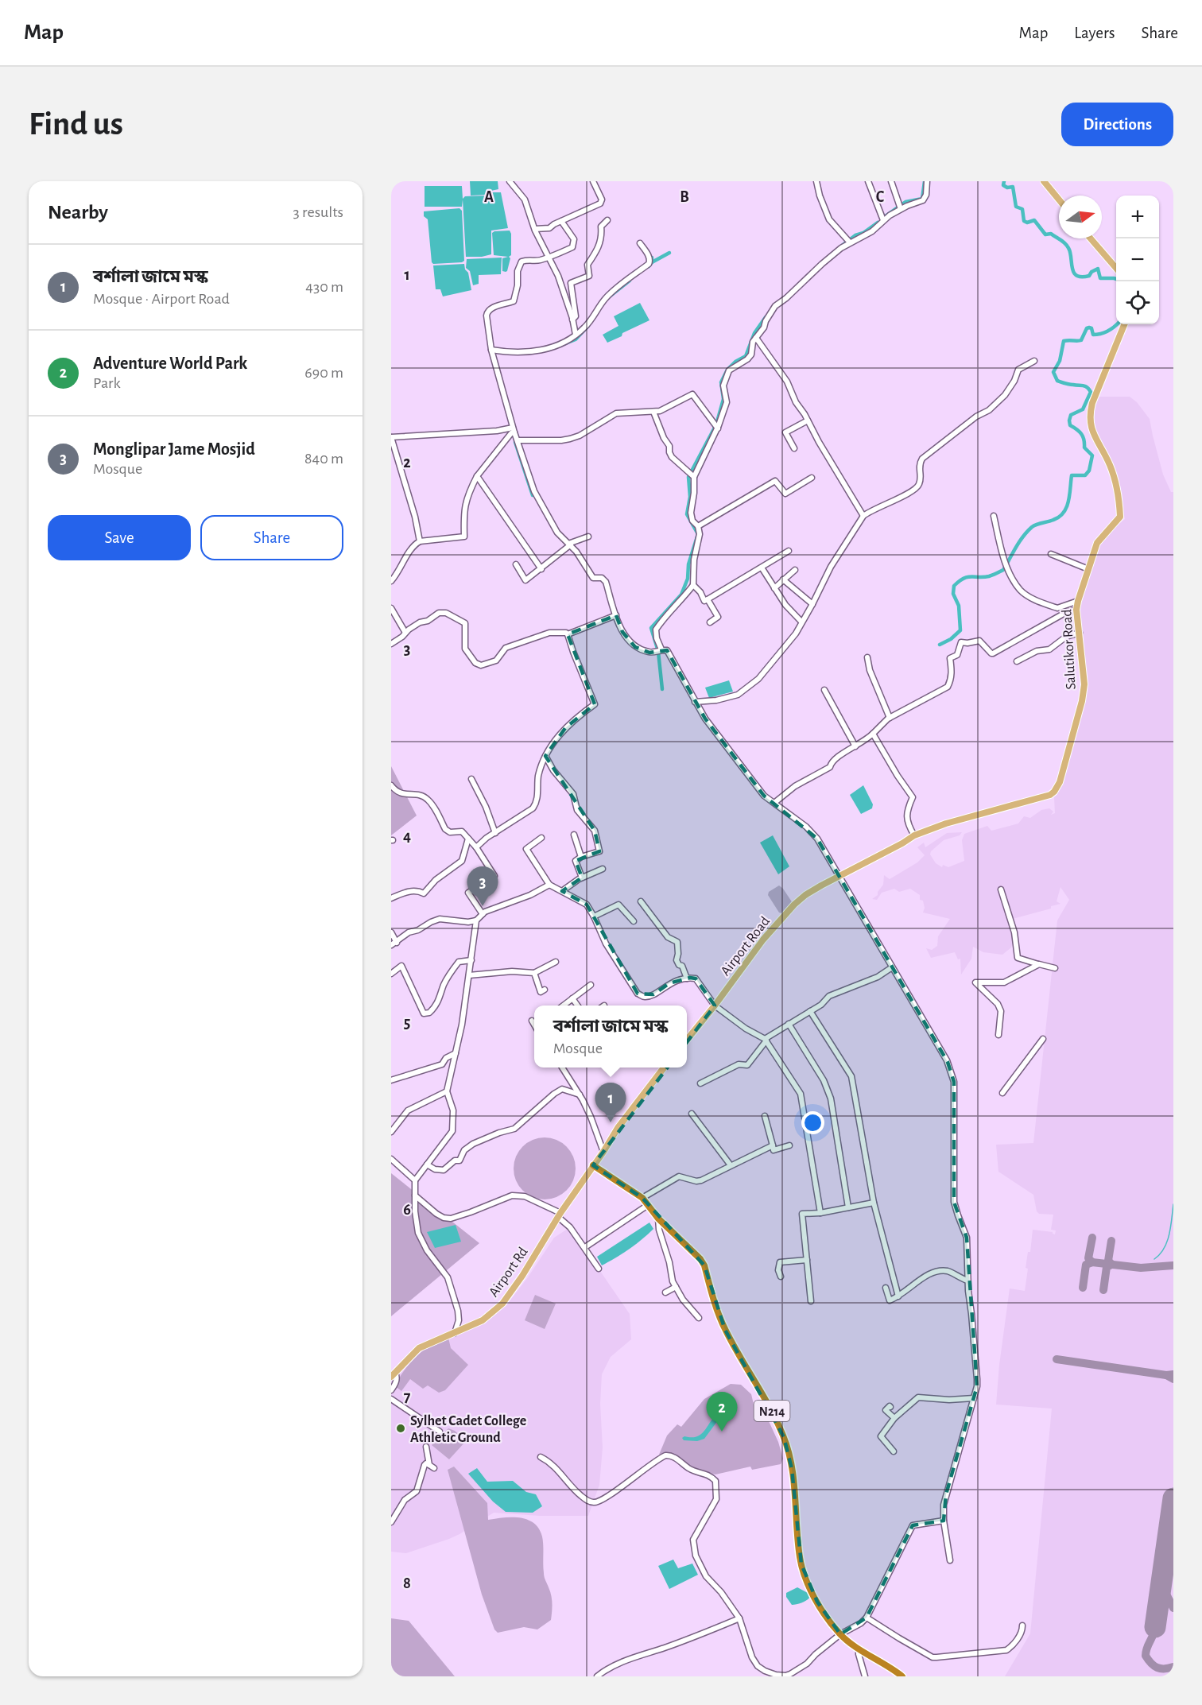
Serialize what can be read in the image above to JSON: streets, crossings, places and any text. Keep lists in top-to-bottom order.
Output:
{
  "streets": {
    "highway": ["N214"],
    "main road": ["Salutikor Road", "Airport Road", "Airport Rd"]
  },
  "crossings": [
    ["Salutikor Road", "Airport Road"],
    ["Airport Rd", "N214"]
  ],
  "places": ["Sylhet Cadet College Athletic Ground"],
  "north": "right",
  "page": {
    "header": "Map",
    "nav": ["Map", "Layers", "Share"],
    "buttons": [
      "Directions",
      ["Save", "Share"]
    ],
    "title": "Find us",
    "heading": ["Nearby", "3 results"],
    "map_buttons": ["+", "−"],
    "list": [
      {
        "mark": "1",
        "name": "বর্শালা জামে মস্ক",
        "note": "Mosque · Airport Road",
        "value": "430 m"
      },
      {
        "mark": "2",
        "name": "Adventure World Park",
        "note": "Park",
        "value": "690 m"
      },
      {
        "mark": "3",
        "name": "Monglipar Jame Mosjid",
        "note": "Mosque",
        "value": "840 m"
      }
    ],
    "pins": ["3", "1", "2"],
    "popup": ["বর্শালা জামে মস্ক", "Mosque"]
  },
  "grid": {
    "columns": ["A", "B", "C"],
    "rows": [
      "1",
      "2",
      "3",
      "4",
      "5",
      "6",
      "7",
      "8"
    ]
  }
}
